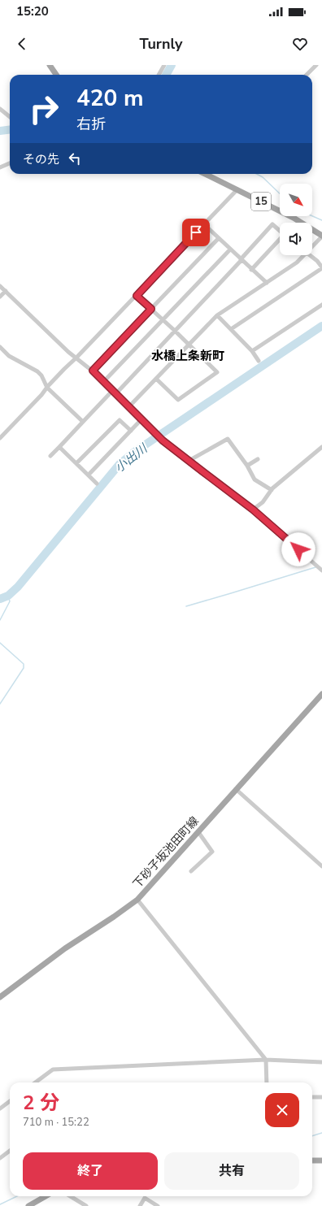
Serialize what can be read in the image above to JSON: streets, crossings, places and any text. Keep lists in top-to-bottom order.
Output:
{
  "streets": {
    "main road": ["15", "下砂子坂池田町線"]
  },
  "districts": ["水橋上条新町"],
  "water": ["小出川"],
  "north": "bottom right",
  "page": {
    "status": "15:20",
    "header": "Turnly",
    "turn": ["420 m", "右折"],
    "then": "その先",
    "heading": ["2 分", "710 m · 15:22"],
    "buttons": ["終了", "共有"]
  }
}
